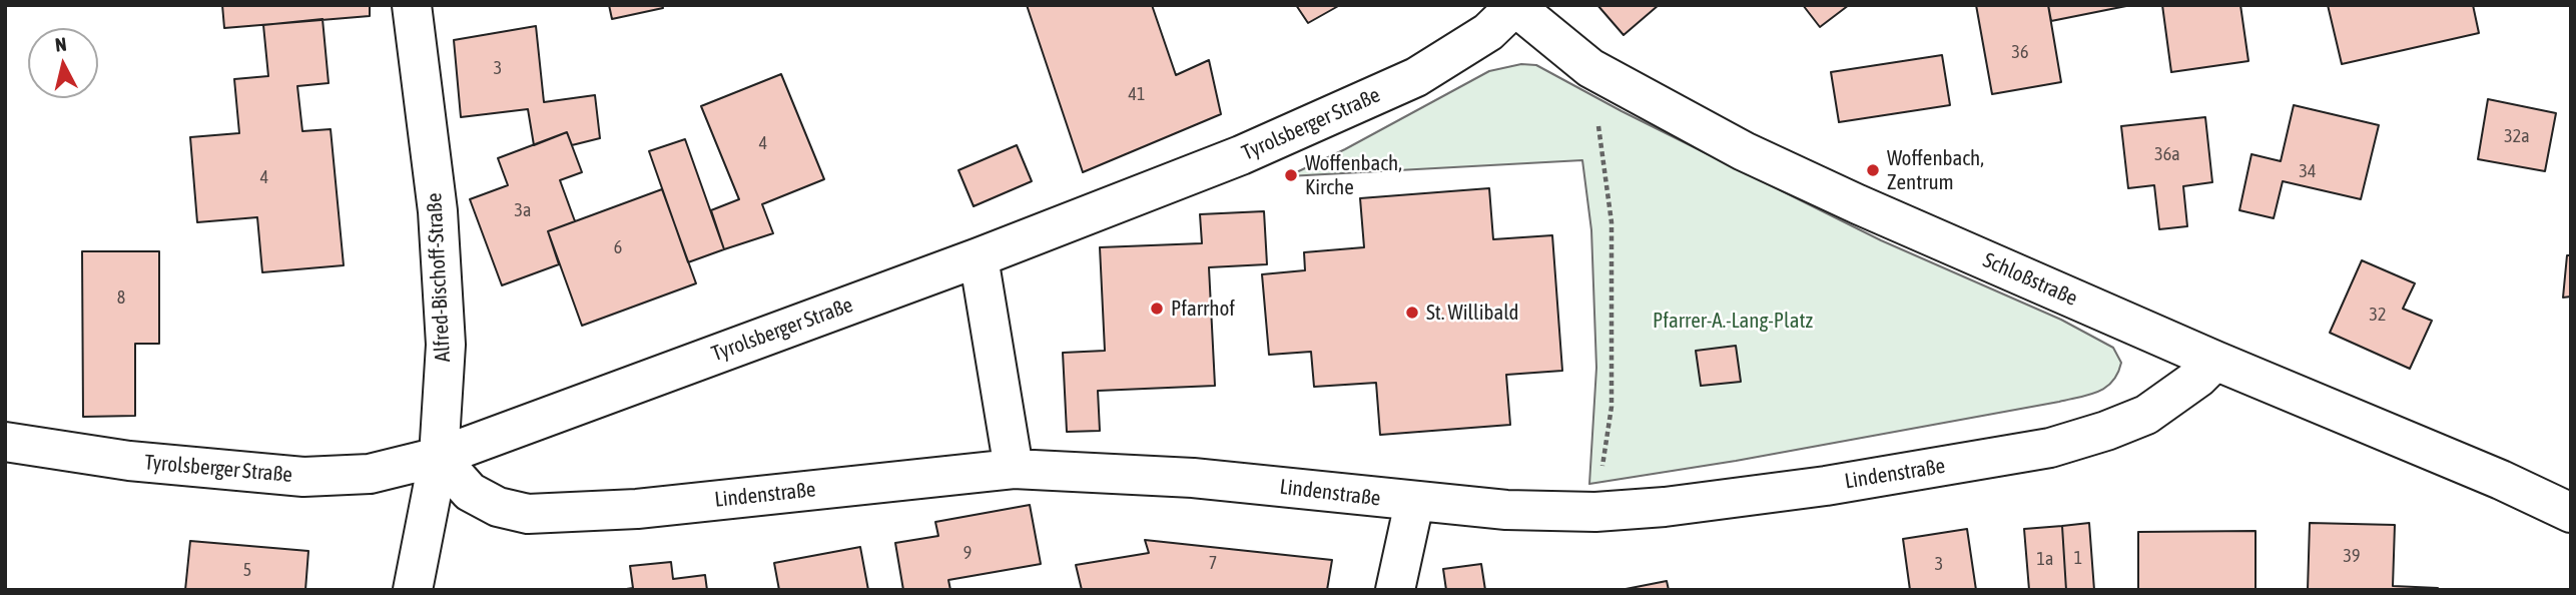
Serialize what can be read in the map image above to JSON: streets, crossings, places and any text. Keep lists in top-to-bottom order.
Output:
{
  "streets": {
    "street": [
      "Tyrolsberger Straße",
      "Alfred-Bischoff-Straße",
      "Schloßstraße",
      "Lindenstraße"
    ]
  },
  "crossings": [
    ["Tyrolsberger Straße", "Alfred-Bischoff-Straße"],
    ["Tyrolsberger Straße", "Schloßstraße"],
    ["Tyrolsberger Straße", "Lindenstraße"],
    ["Alfred-Bischoff-Straße", "Lindenstraße"],
    ["Schloßstraße", "Lindenstraße"]
  ],
  "parks": ["Pfarrer-A.-Lang-Platz"],
  "places": [
    "Woffenbach, Zentrum",
    "Woffenbach, Kirche",
    "Pfarrhof",
    "St. Willibald"
  ],
  "house_numbers": [
    "36",
    "3",
    "41",
    "32a",
    "4",
    "36a",
    "34",
    "4",
    "3a",
    "6",
    "8",
    "32",
    "9",
    "39",
    "1",
    "1a",
    "7",
    "3",
    "5"
  ],
  "north": "top"
}
